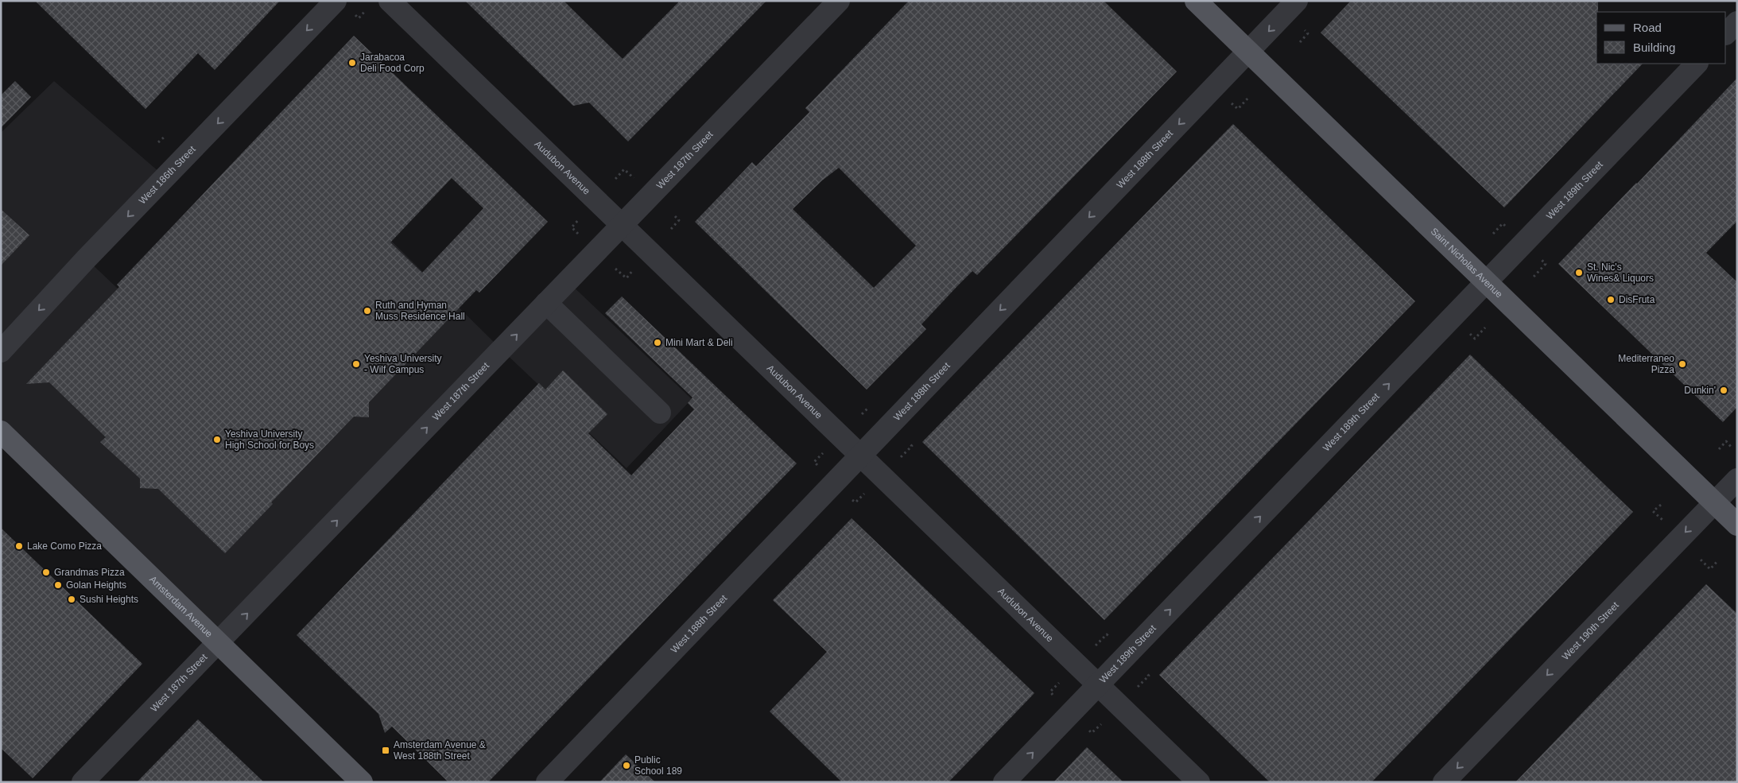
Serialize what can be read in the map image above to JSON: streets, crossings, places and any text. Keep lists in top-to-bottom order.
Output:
{
  "streets": {
    "main road": ["Saint Nicholas Avenue", "Amsterdam Avenue"],
    "street": [
      "West 188th Street",
      "West 187th Street",
      "Audubon Avenue",
      "West 186th Street",
      "West 189th Street",
      "West 190th Street"
    ]
  },
  "crossings": [
    ["West 188th Street", "Audubon Avenue"],
    ["West 188th Street", "Saint Nicholas Avenue"],
    ["West 187th Street", "Audubon Avenue"],
    ["West 187th Street", "Amsterdam Avenue"],
    ["Audubon Avenue", "West 189th Street"],
    ["West 189th Street", "Saint Nicholas Avenue"],
    ["Saint Nicholas Avenue", "West 190th Street"]
  ],
  "one_way": [
    "West 188th Street",
    "West 187th Street",
    "West 186th Street",
    "West 189th Street",
    "West 190th Street"
  ],
  "places": {
    "other": [
      "Jarabacoa Deli Food Corp",
      "St. Nic's Wines& Liquors",
      "DisFruta",
      "Ruth and Hyman Muss Residence Hall",
      "Mini Mart & Deli",
      "Yeshiva University - Wilf Campus",
      "Mediterraneo Pizza",
      "Dunkin'",
      "Yeshiva University High School for Boys",
      "Lake Como Pizza",
      "Grandmas Pizza",
      "Golan Heights",
      "Sushi Heights",
      "Public School 189"
    ],
    "transit": ["Amsterdam Avenue & West 188th Street"]
  },
  "legend": ["Road", "Building"]
}
